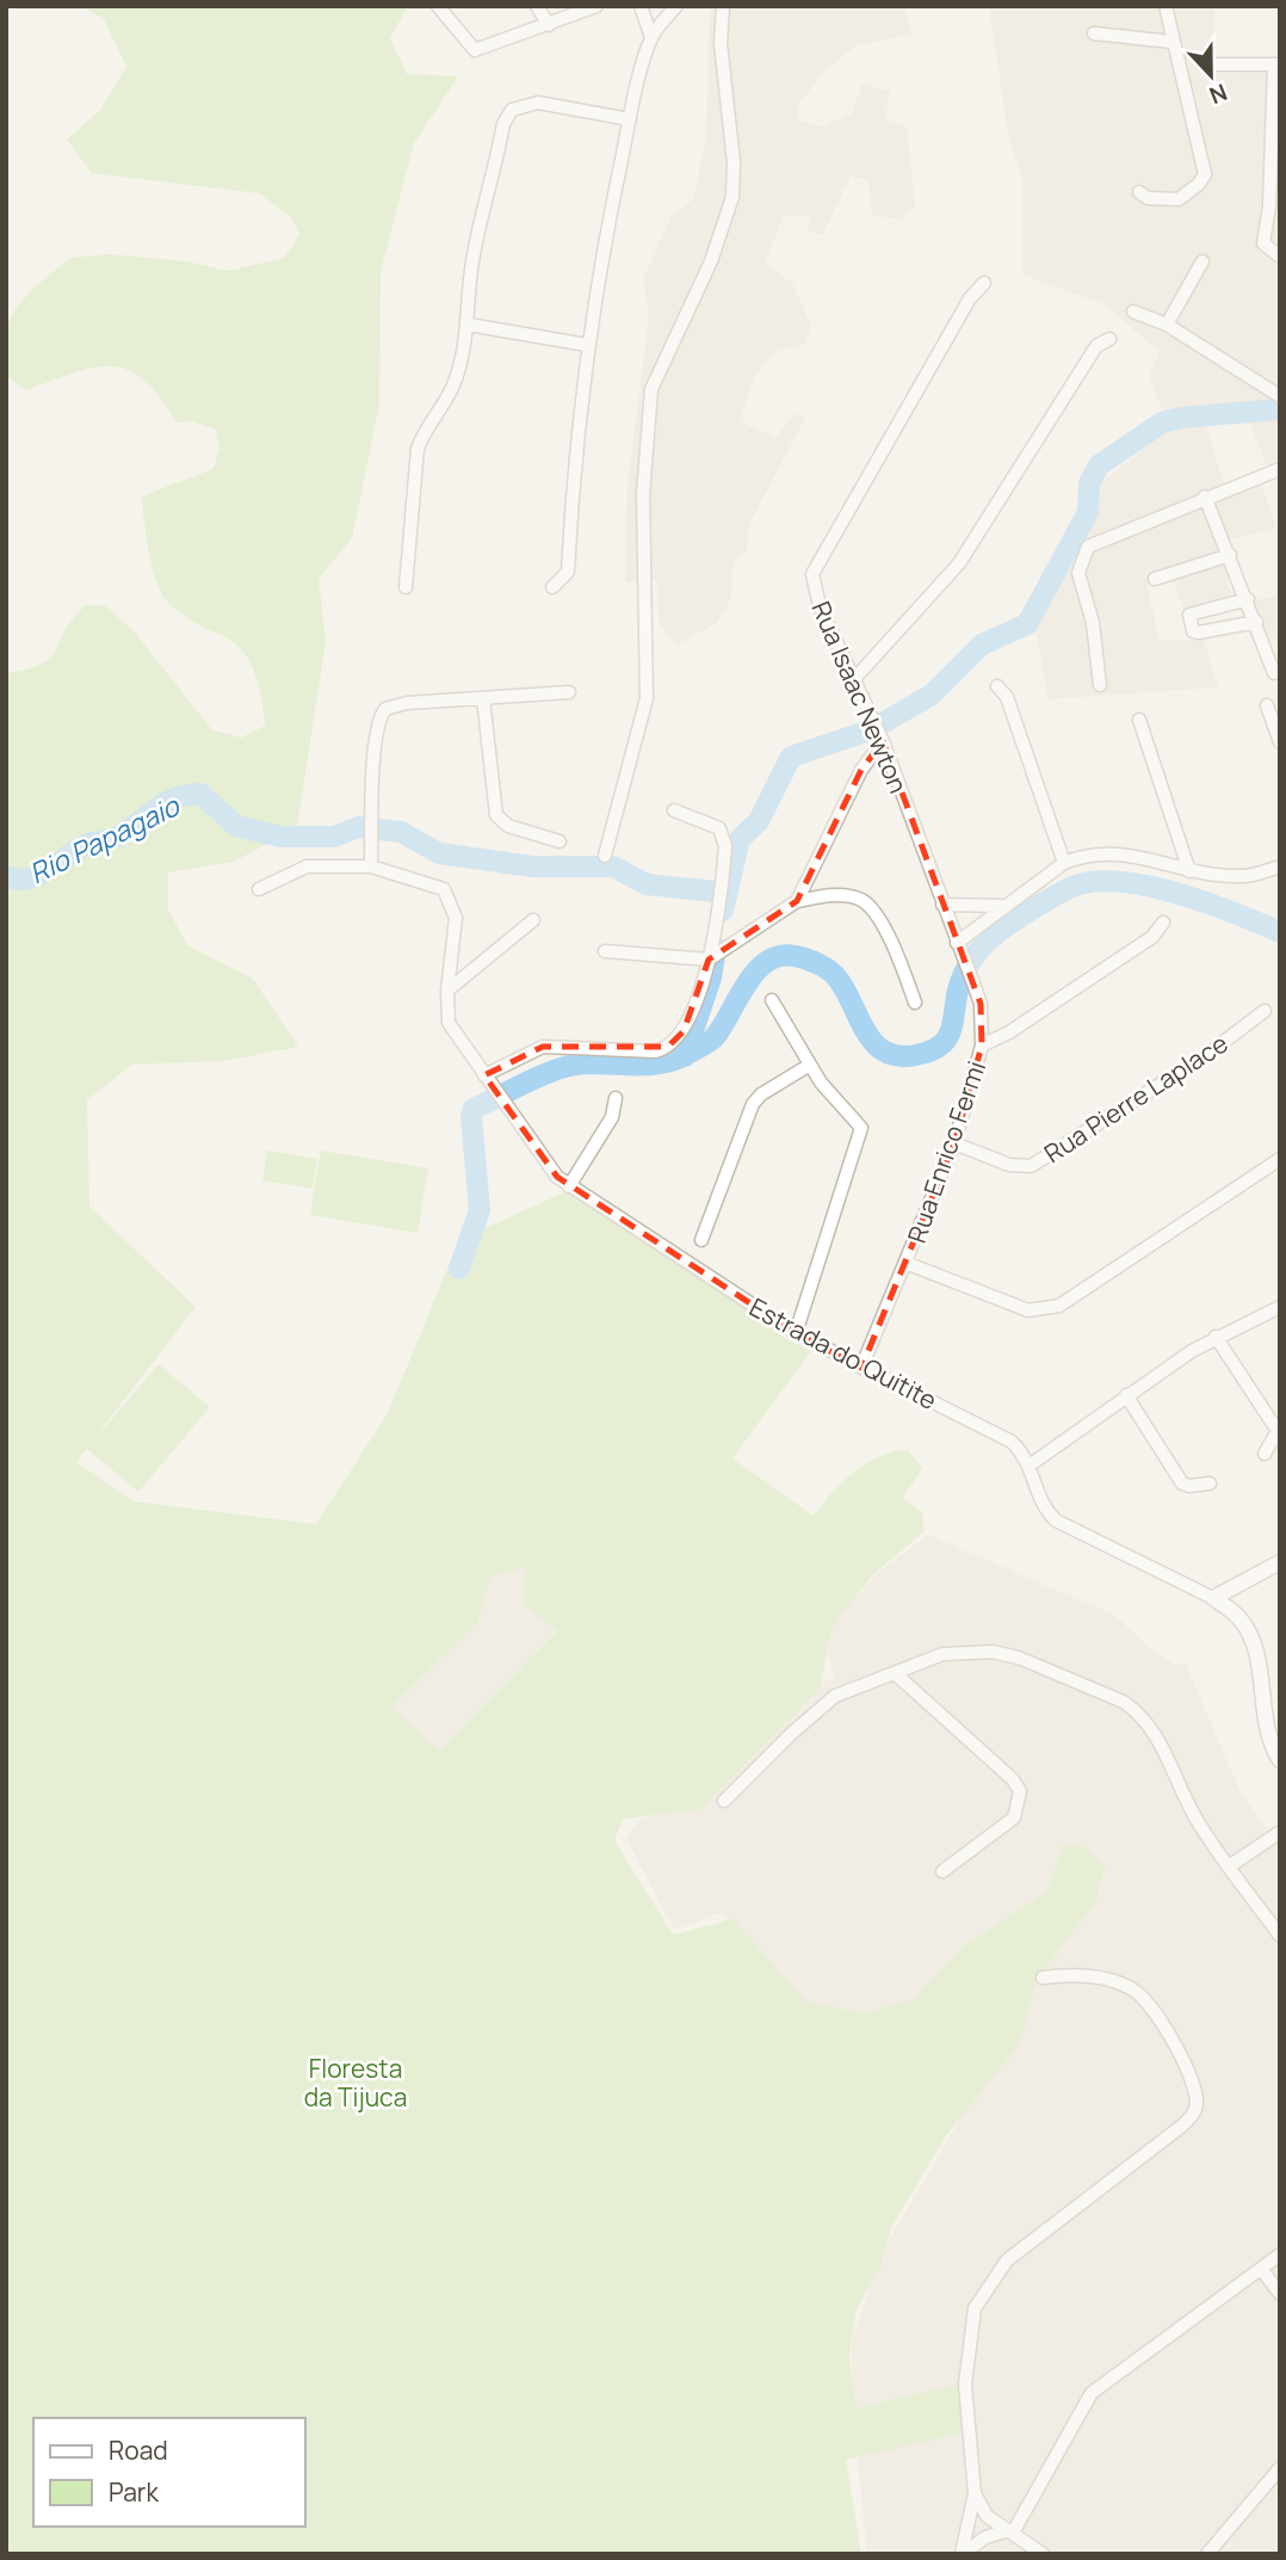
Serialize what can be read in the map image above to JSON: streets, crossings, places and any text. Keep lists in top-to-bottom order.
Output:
{
  "streets": {
    "street": [
      "Rua Isaac Newton",
      "Rua Pierre Laplace",
      "Rua Enrico Fermi",
      "Estrada do Quitite"
    ]
  },
  "crossings": [
    ["Rua Isaac Newton", "Rua Enrico Fermi"],
    ["Rua Pierre Laplace", "Rua Enrico Fermi"],
    ["Rua Enrico Fermi", "Estrada do Quitite"]
  ],
  "water": ["Rio Papagaio"],
  "parks": ["Floresta da Tijuca"],
  "legend": ["Road", "Park"],
  "north": "bottom"
}
